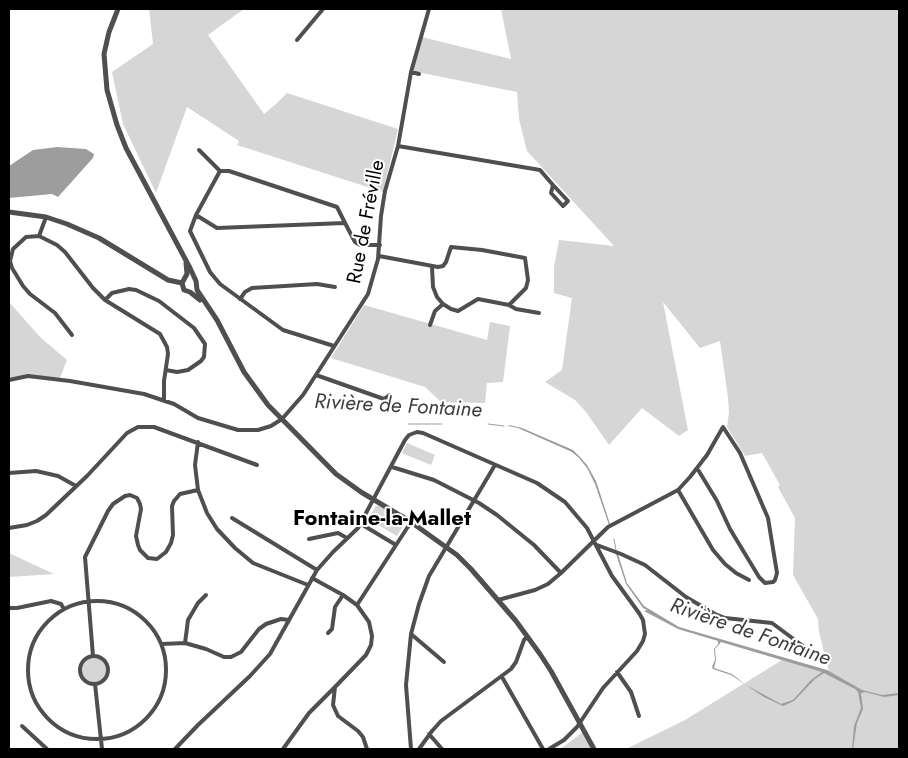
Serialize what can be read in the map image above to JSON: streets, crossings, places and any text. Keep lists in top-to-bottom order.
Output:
{
  "streets": {
    "street": ["Rue de Fréville"]
  },
  "districts": ["Fontaine-la-Mallet"],
  "water": ["Rivière de Fontaine"]
}
